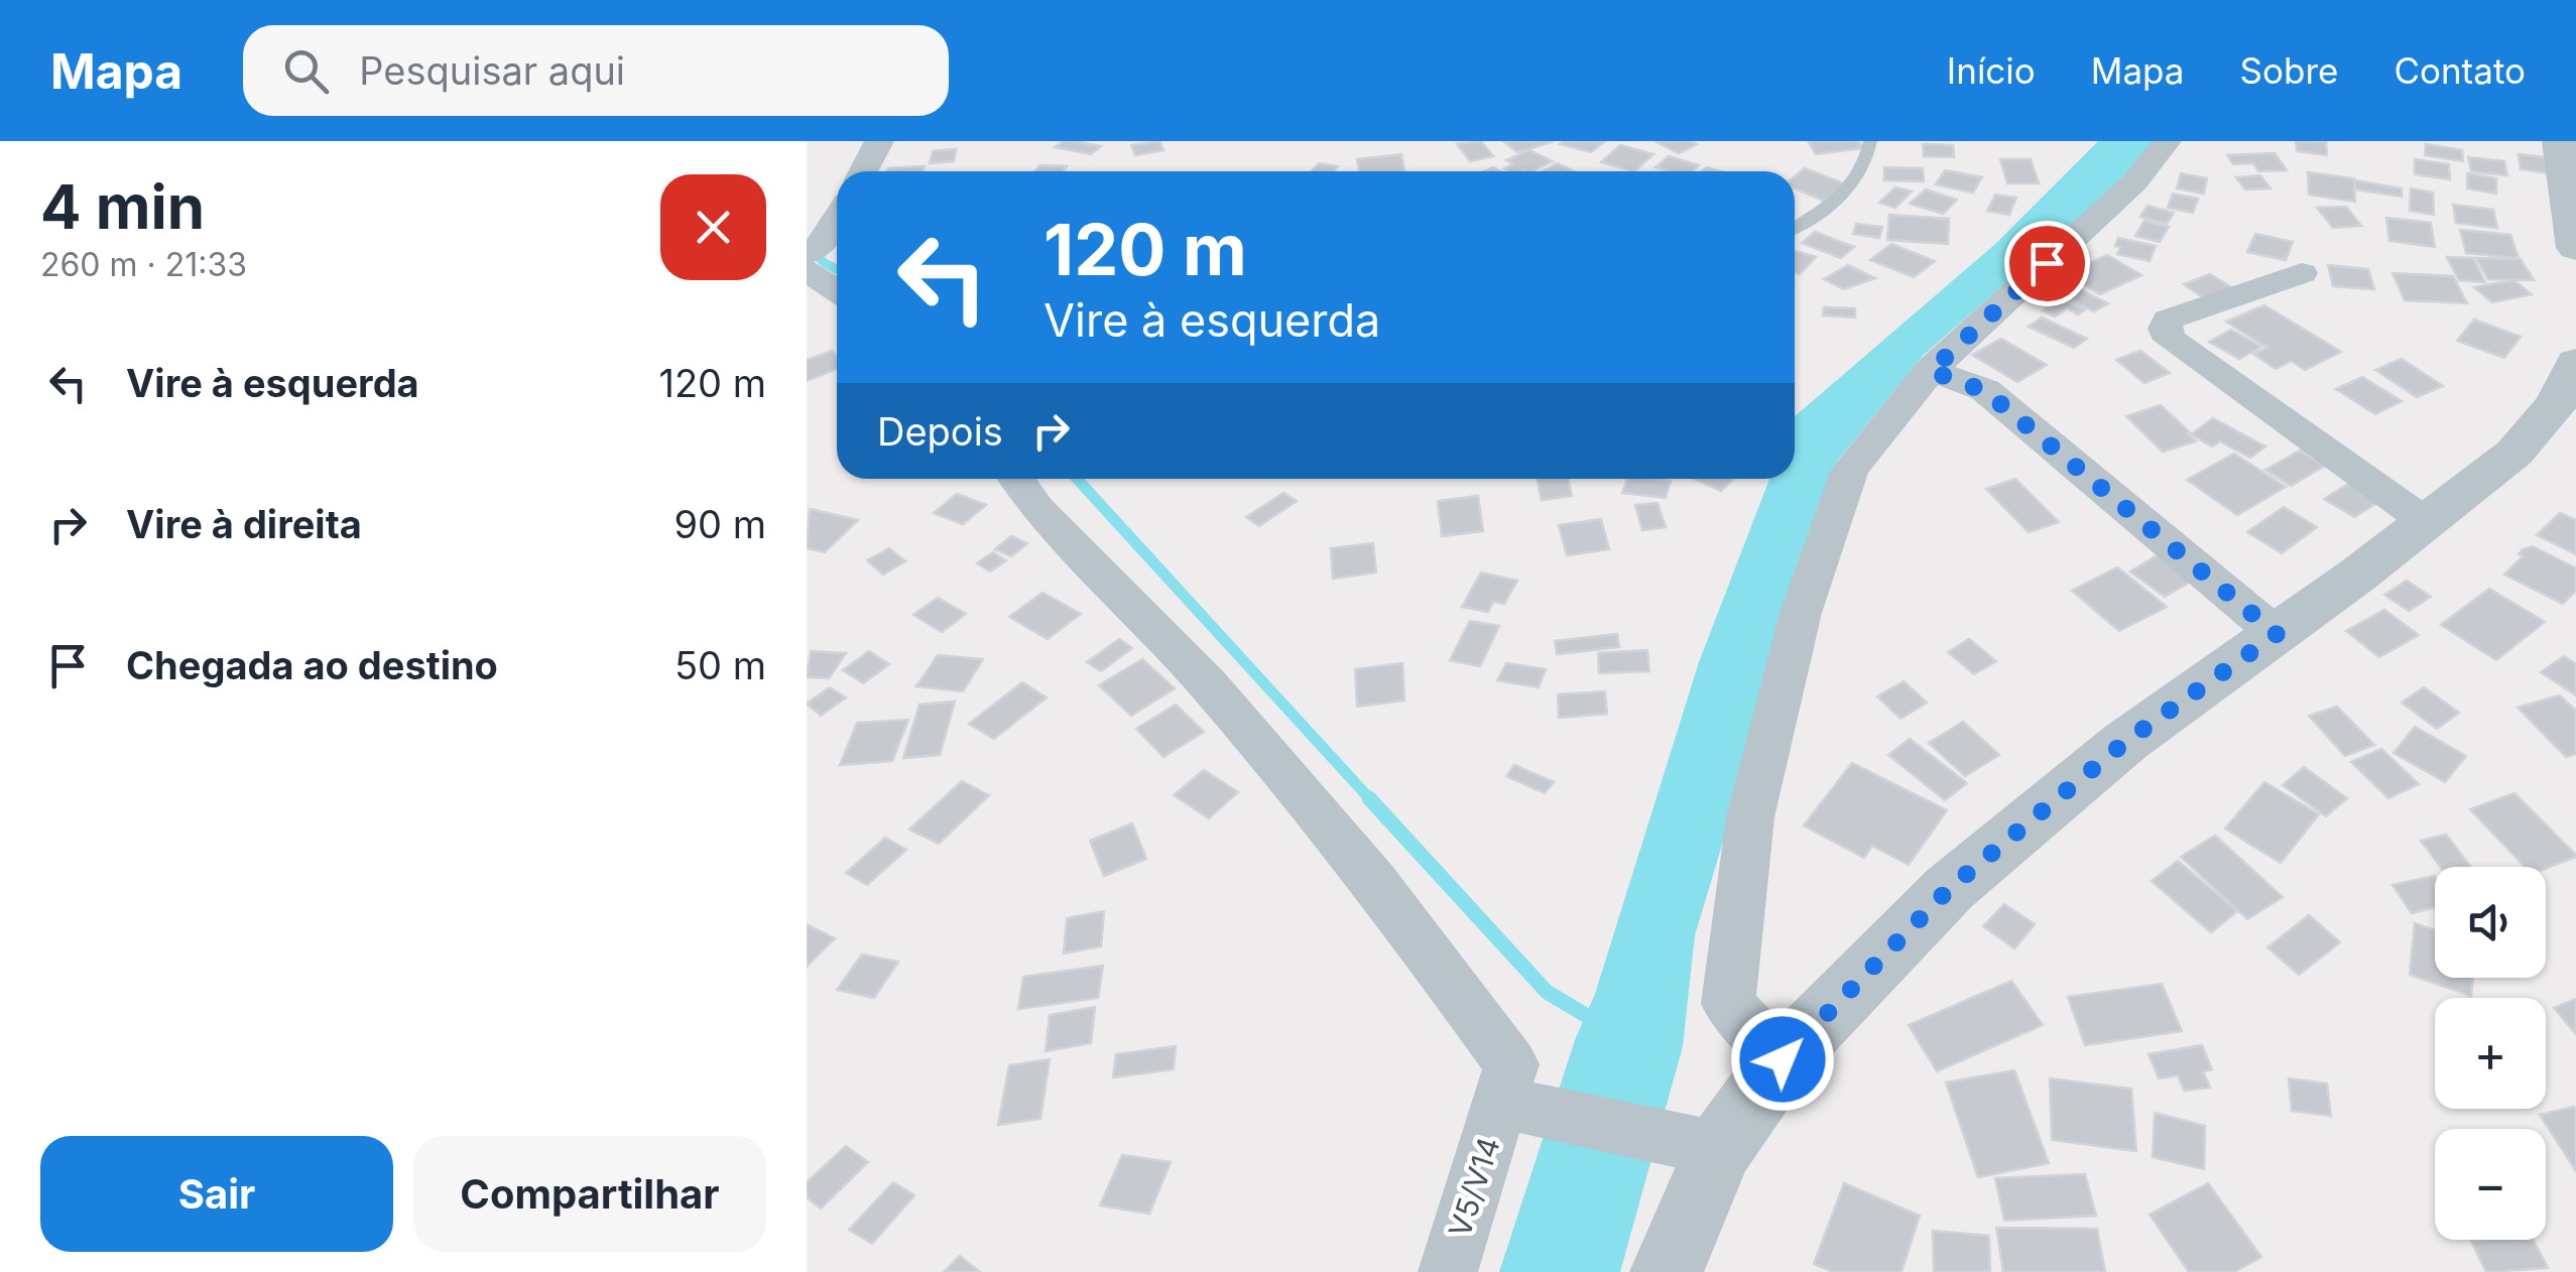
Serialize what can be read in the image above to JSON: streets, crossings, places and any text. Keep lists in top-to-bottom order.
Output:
{
  "streets": {
    "street": ["V5/V14"]
  },
  "page": {
    "header": "Mapa",
    "search": "Pesquisar aqui",
    "nav": [
      "Início",
      "Mapa",
      "Sobre",
      "Contato"
    ],
    "heading": ["4 min", "260 m · 21:33"],
    "turn": ["120 m", "Vire à esquerda"],
    "list": [
      {
        "name": "Vire à esquerda",
        "value": "120 m"
      },
      {
        "name": "Vire à direita",
        "value": "90 m"
      },
      {
        "name": "Chegada ao destino",
        "value": "50 m"
      }
    ],
    "then": "Depois",
    "map_buttons": ["+", "−"],
    "buttons": ["Sair", "Compartilhar"]
  }
}
